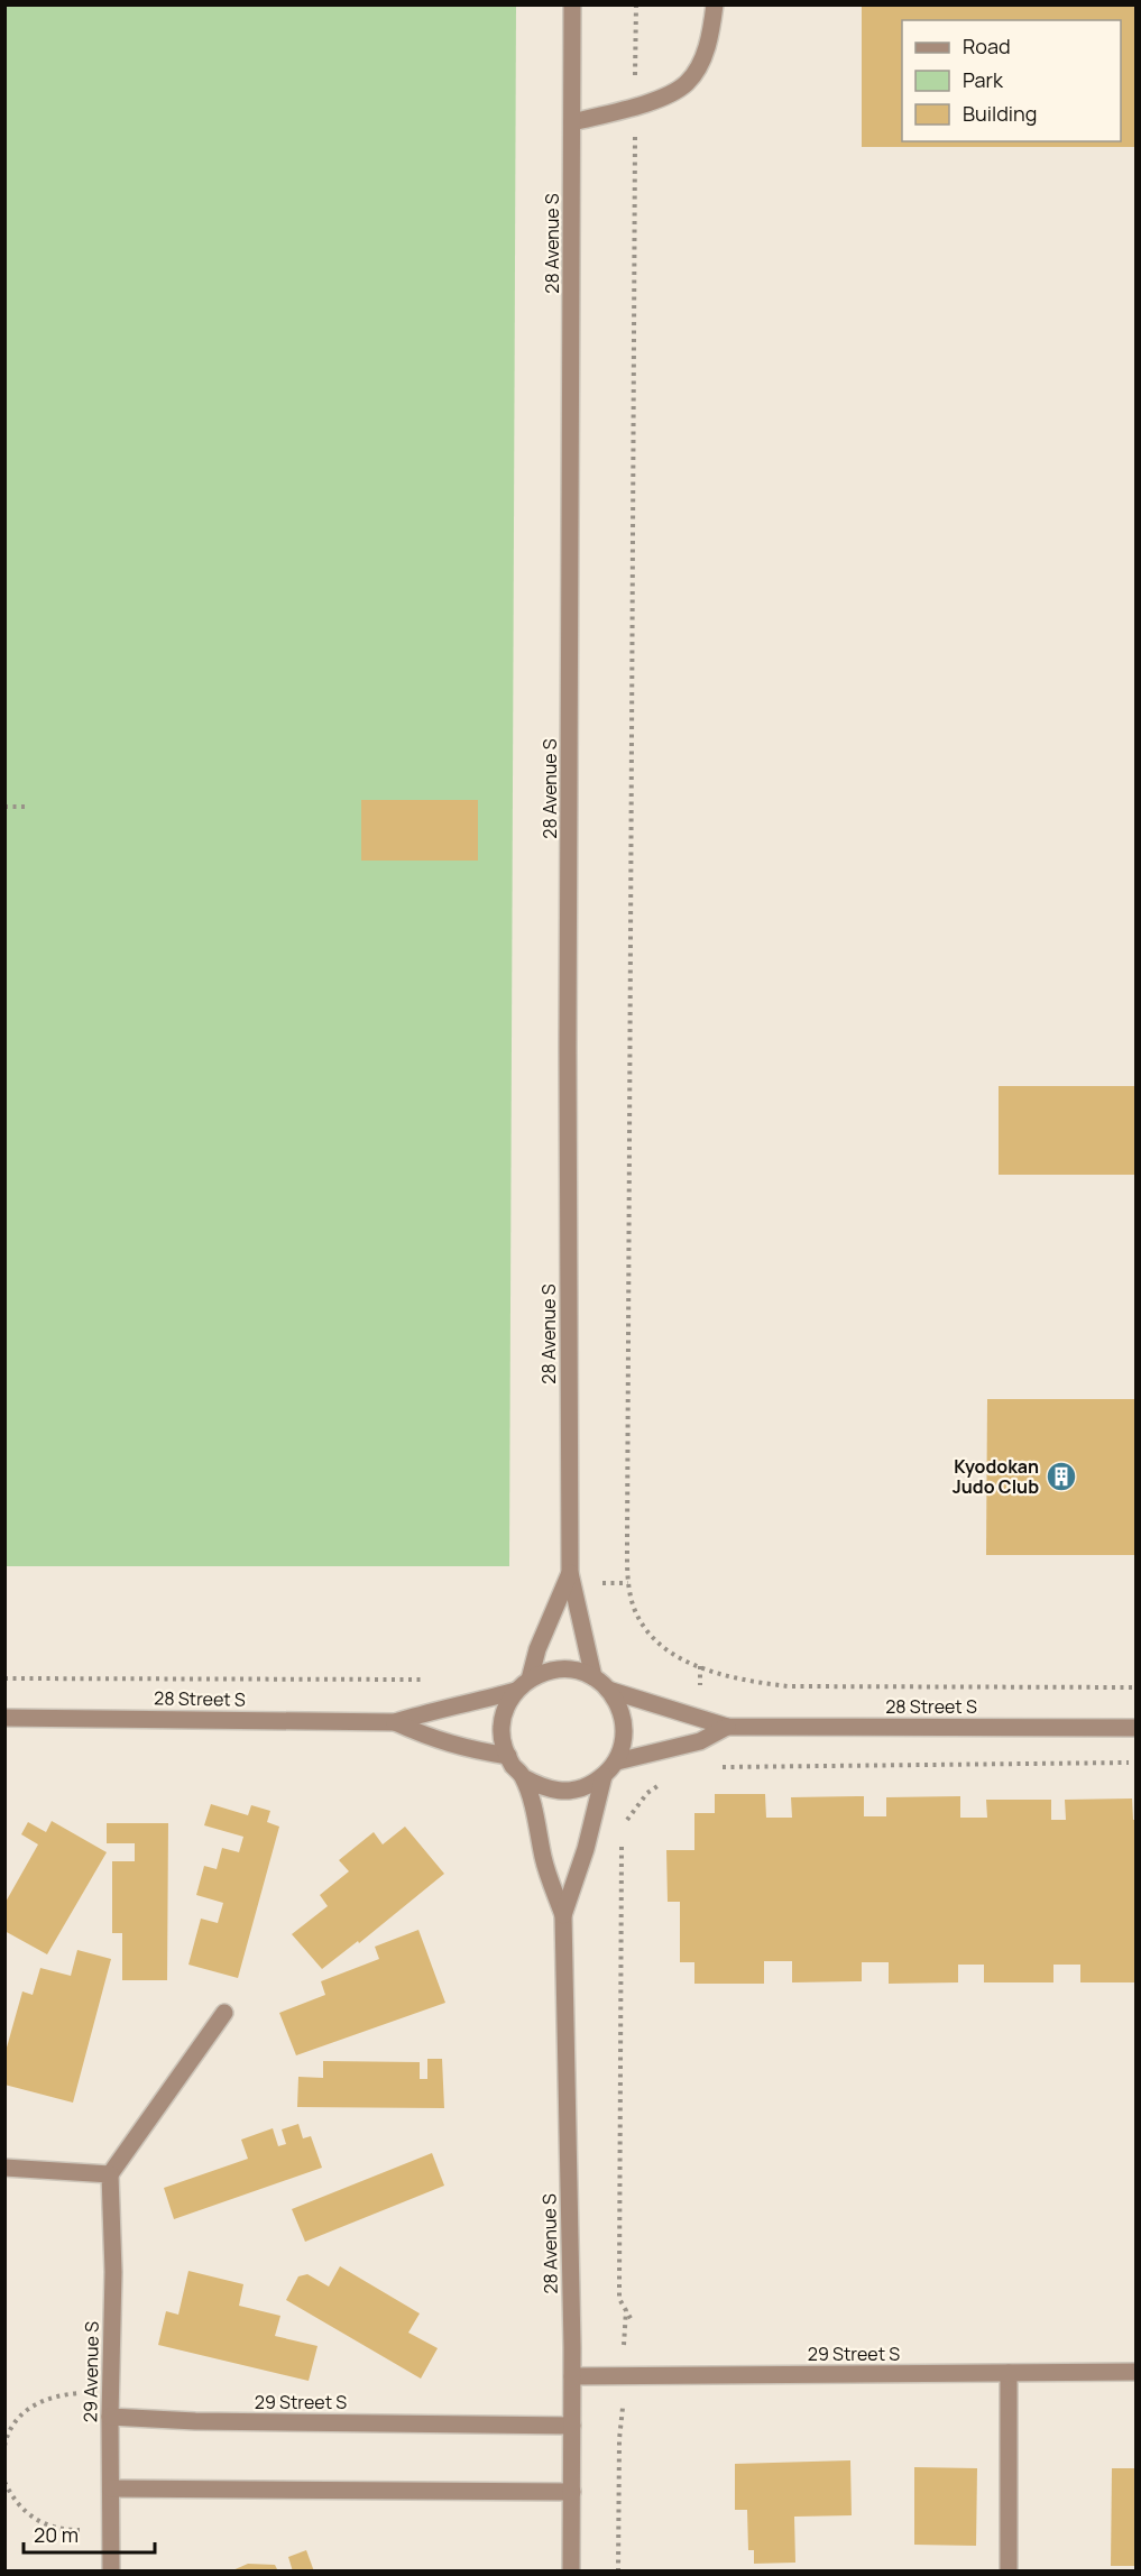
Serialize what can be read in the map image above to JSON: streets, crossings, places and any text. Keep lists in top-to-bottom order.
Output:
{
  "streets": {
    "street": [
      "28 Avenue S",
      "28 Street S",
      "29 Street S",
      "29 Avenue S"
    ]
  },
  "crossings": [
    ["28 Avenue S", "29 Street S"],
    ["29 Street S", "29 Avenue S"]
  ],
  "places": {
    "building": ["Kyodokan Judo Club"]
  },
  "legend": ["Road", "Park", "Building"],
  "scale_bar": "20 m"
}
